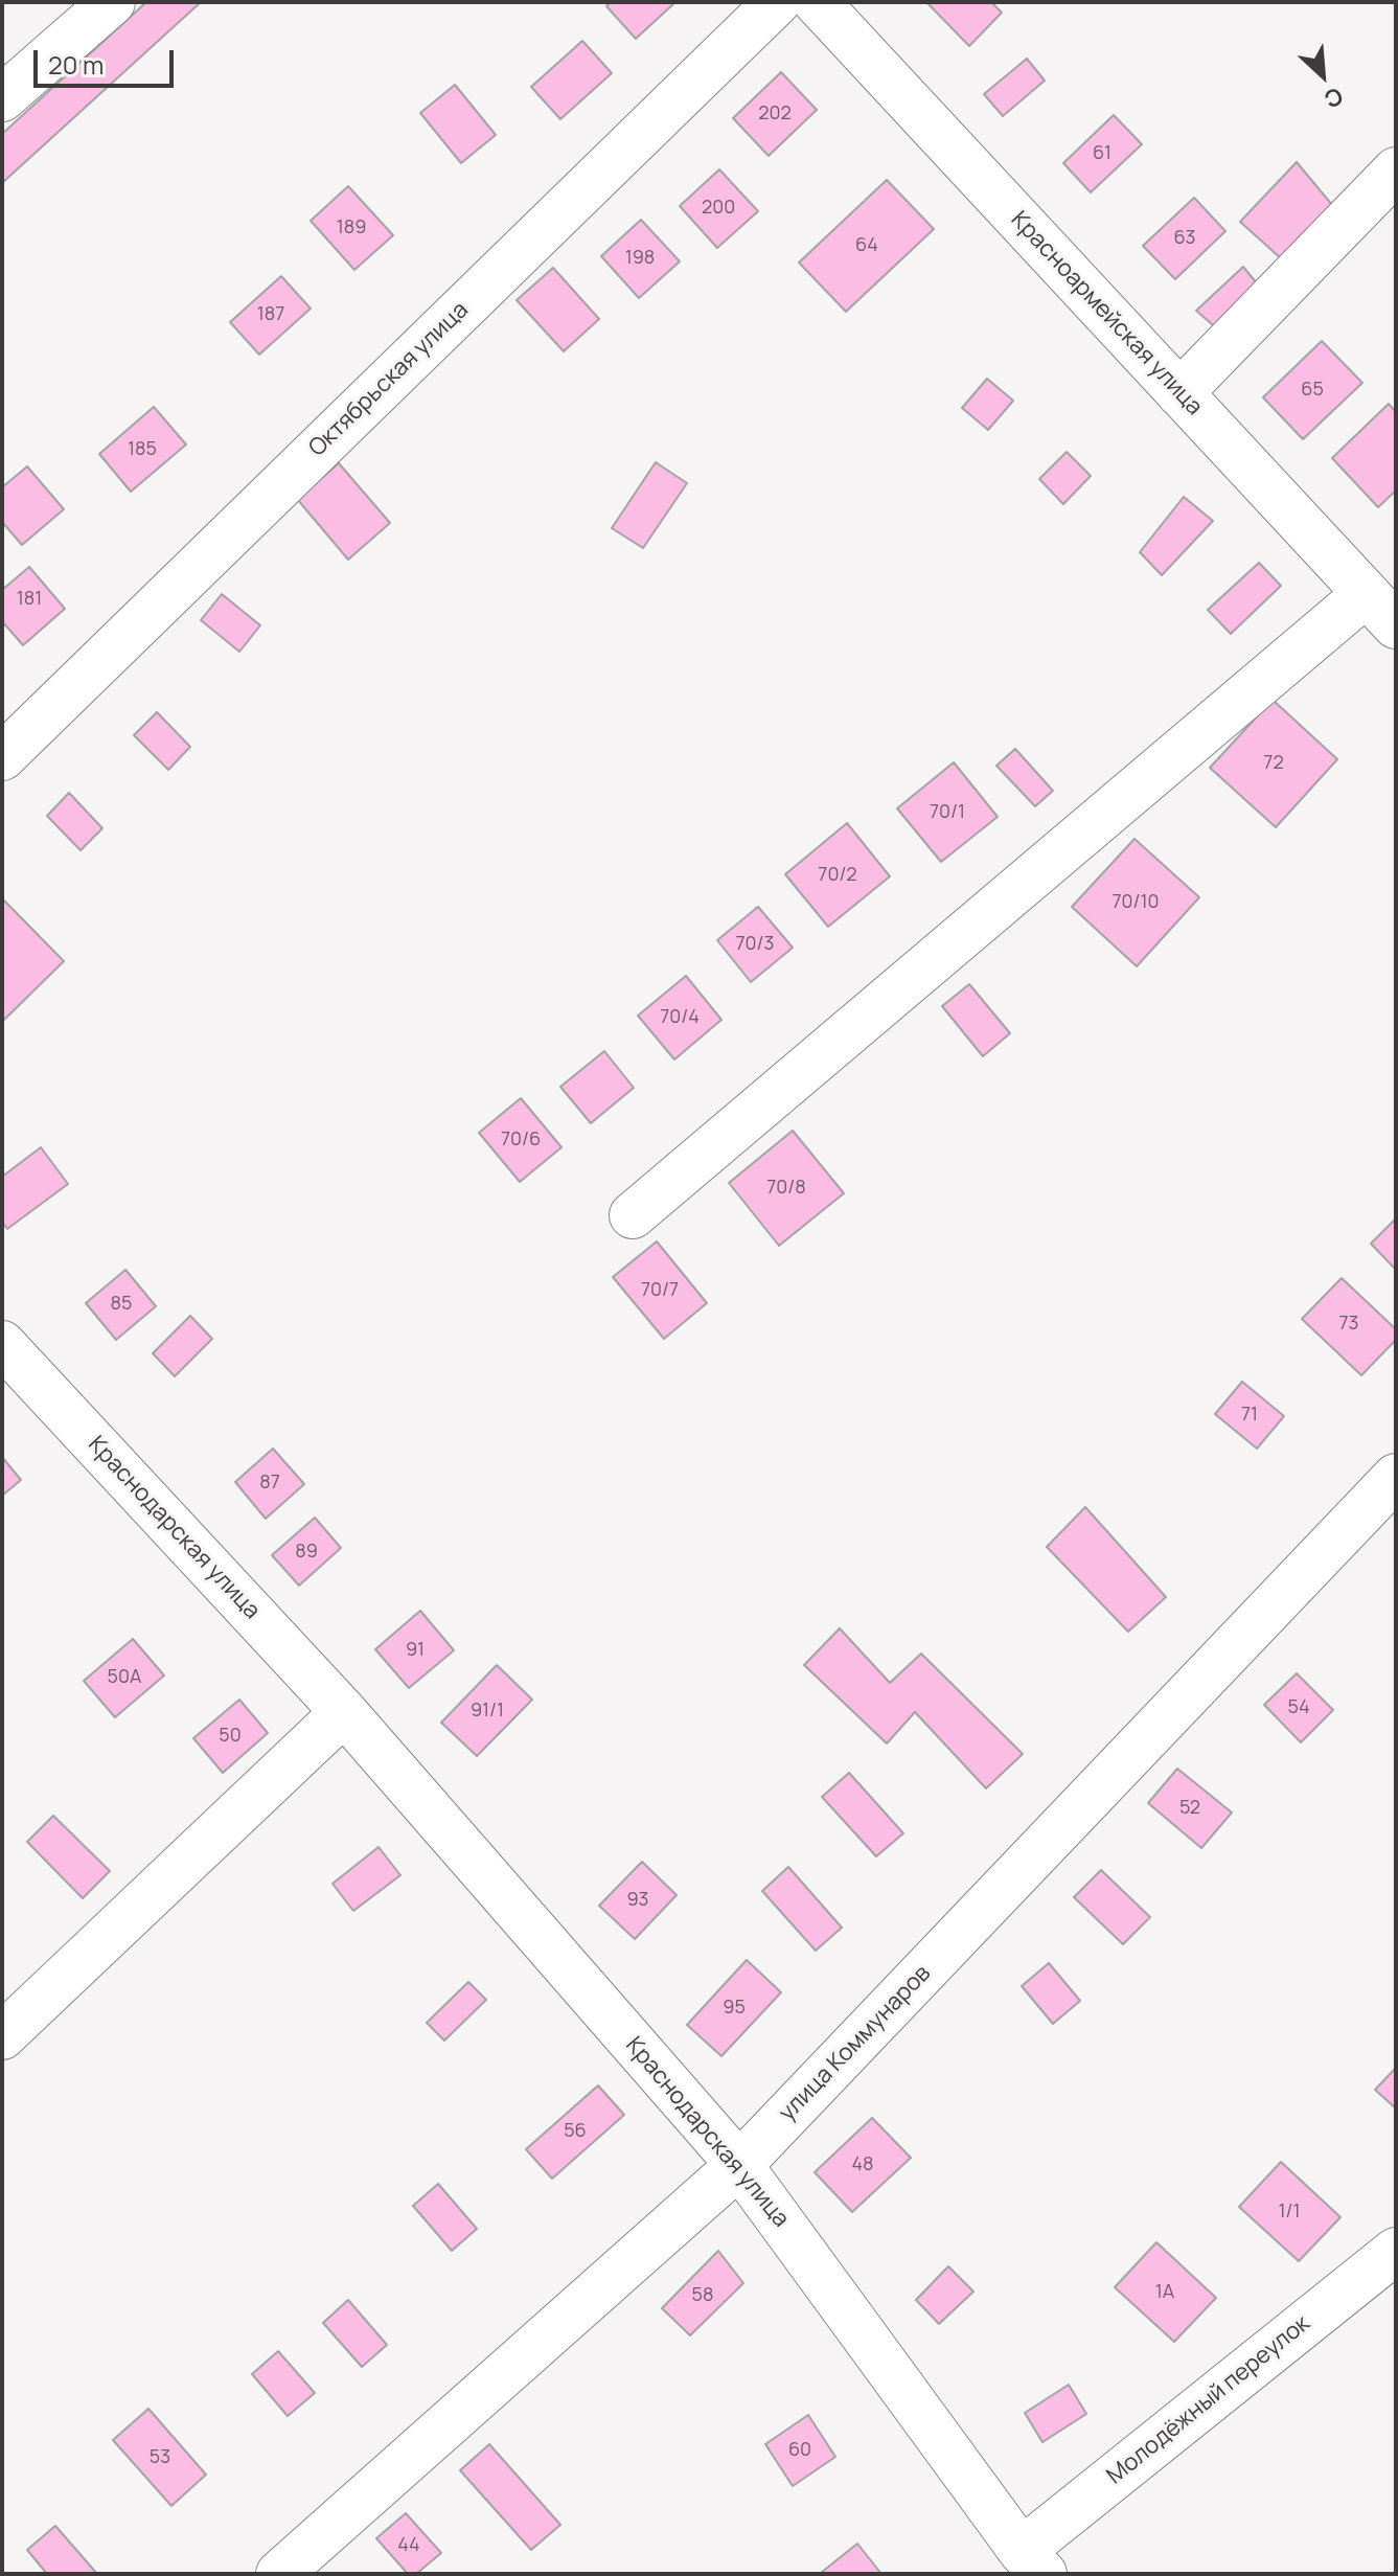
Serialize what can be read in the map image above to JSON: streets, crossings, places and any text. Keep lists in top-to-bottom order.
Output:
{
  "streets": {
    "street": [
      "Красноармейская улица",
      "Октябрьская улица",
      "Краснодарская улица",
      "улица Коммунаров",
      "Молодёжный переулок"
    ]
  },
  "crossings": [
    ["Краснодарская улица", "улица Коммунаров"],
    ["Краснодарская улица", "Молодёжный переулок"]
  ],
  "house_numbers": [
    "202",
    "61",
    "200",
    "189",
    "63",
    "64",
    "198",
    "187",
    "65",
    "185",
    "181",
    "72",
    "70/1",
    "70/2",
    "70/10",
    "70/3",
    "70/4",
    "70/6",
    "70/8",
    "70/7",
    "85",
    "73",
    "71",
    "87",
    "89",
    "91",
    "50А",
    "54",
    "91/1",
    "50",
    "52",
    "93",
    "95",
    "56",
    "48",
    "1/1",
    "1А",
    "58",
    "60",
    "53",
    "44"
  ],
  "scale_bar": "20 m",
  "north": "bottom right"
}
